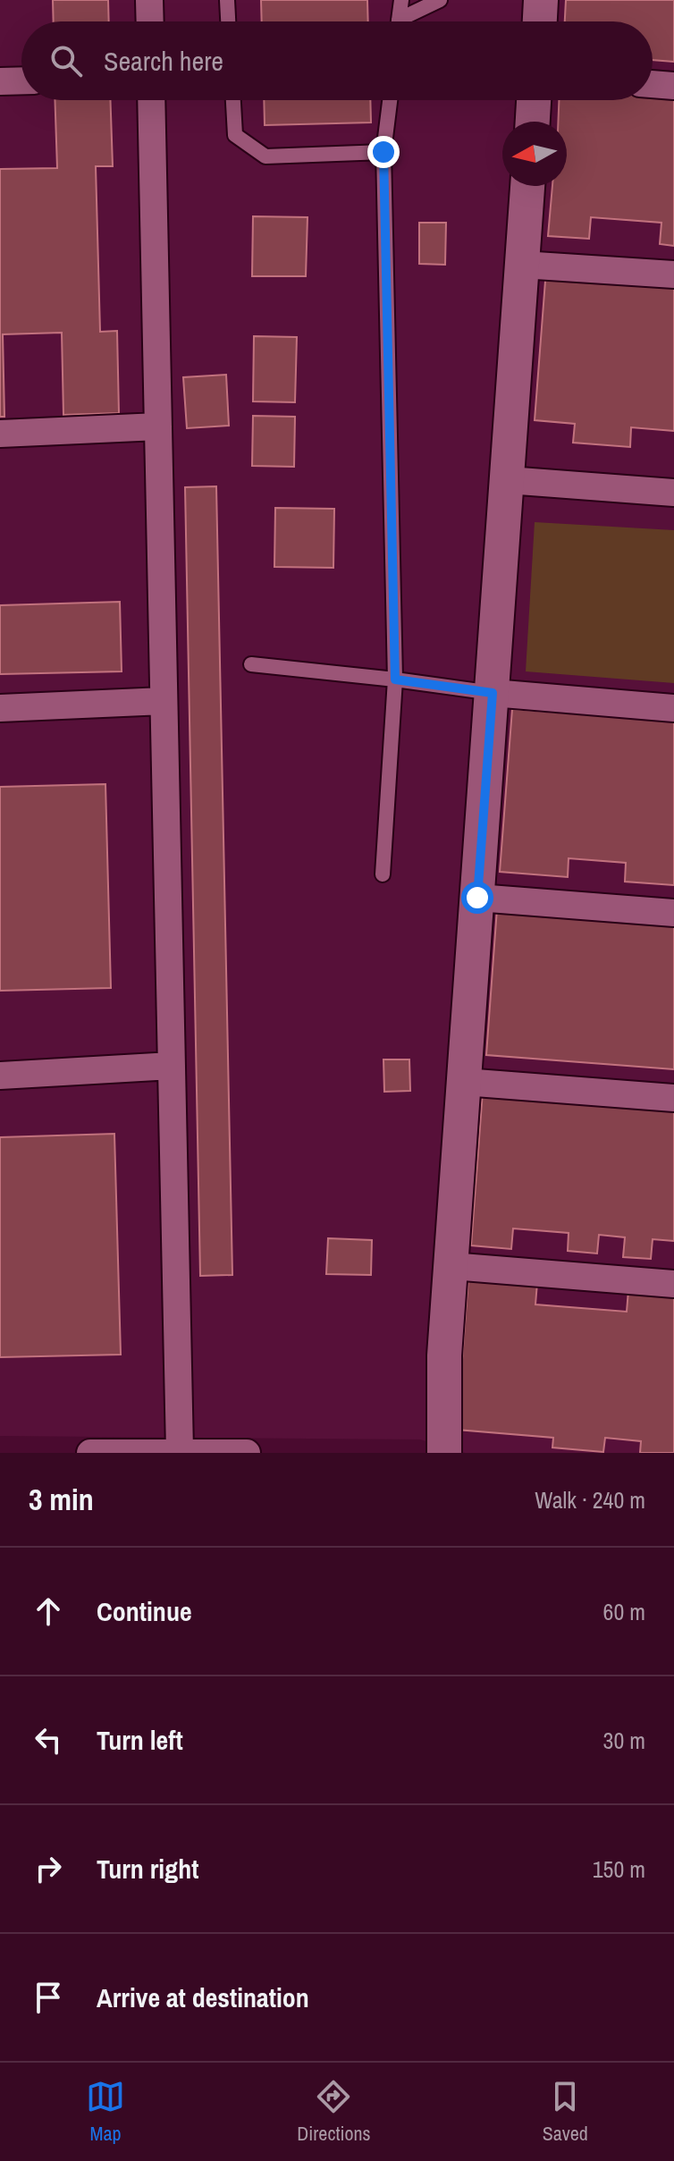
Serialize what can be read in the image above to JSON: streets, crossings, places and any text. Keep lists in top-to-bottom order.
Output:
{
  "north": "left",
  "page": {
    "search": "Search here",
    "heading": ["3 min", "Walk · 240 m"],
    "list": [
      ["Continue", "60 m"],
      ["Turn left", "30 m"],
      ["Turn right", "150 m"],
      "Arrive at destination"
    ],
    "nav": ["Map", "Directions", "Saved"]
  }
}
